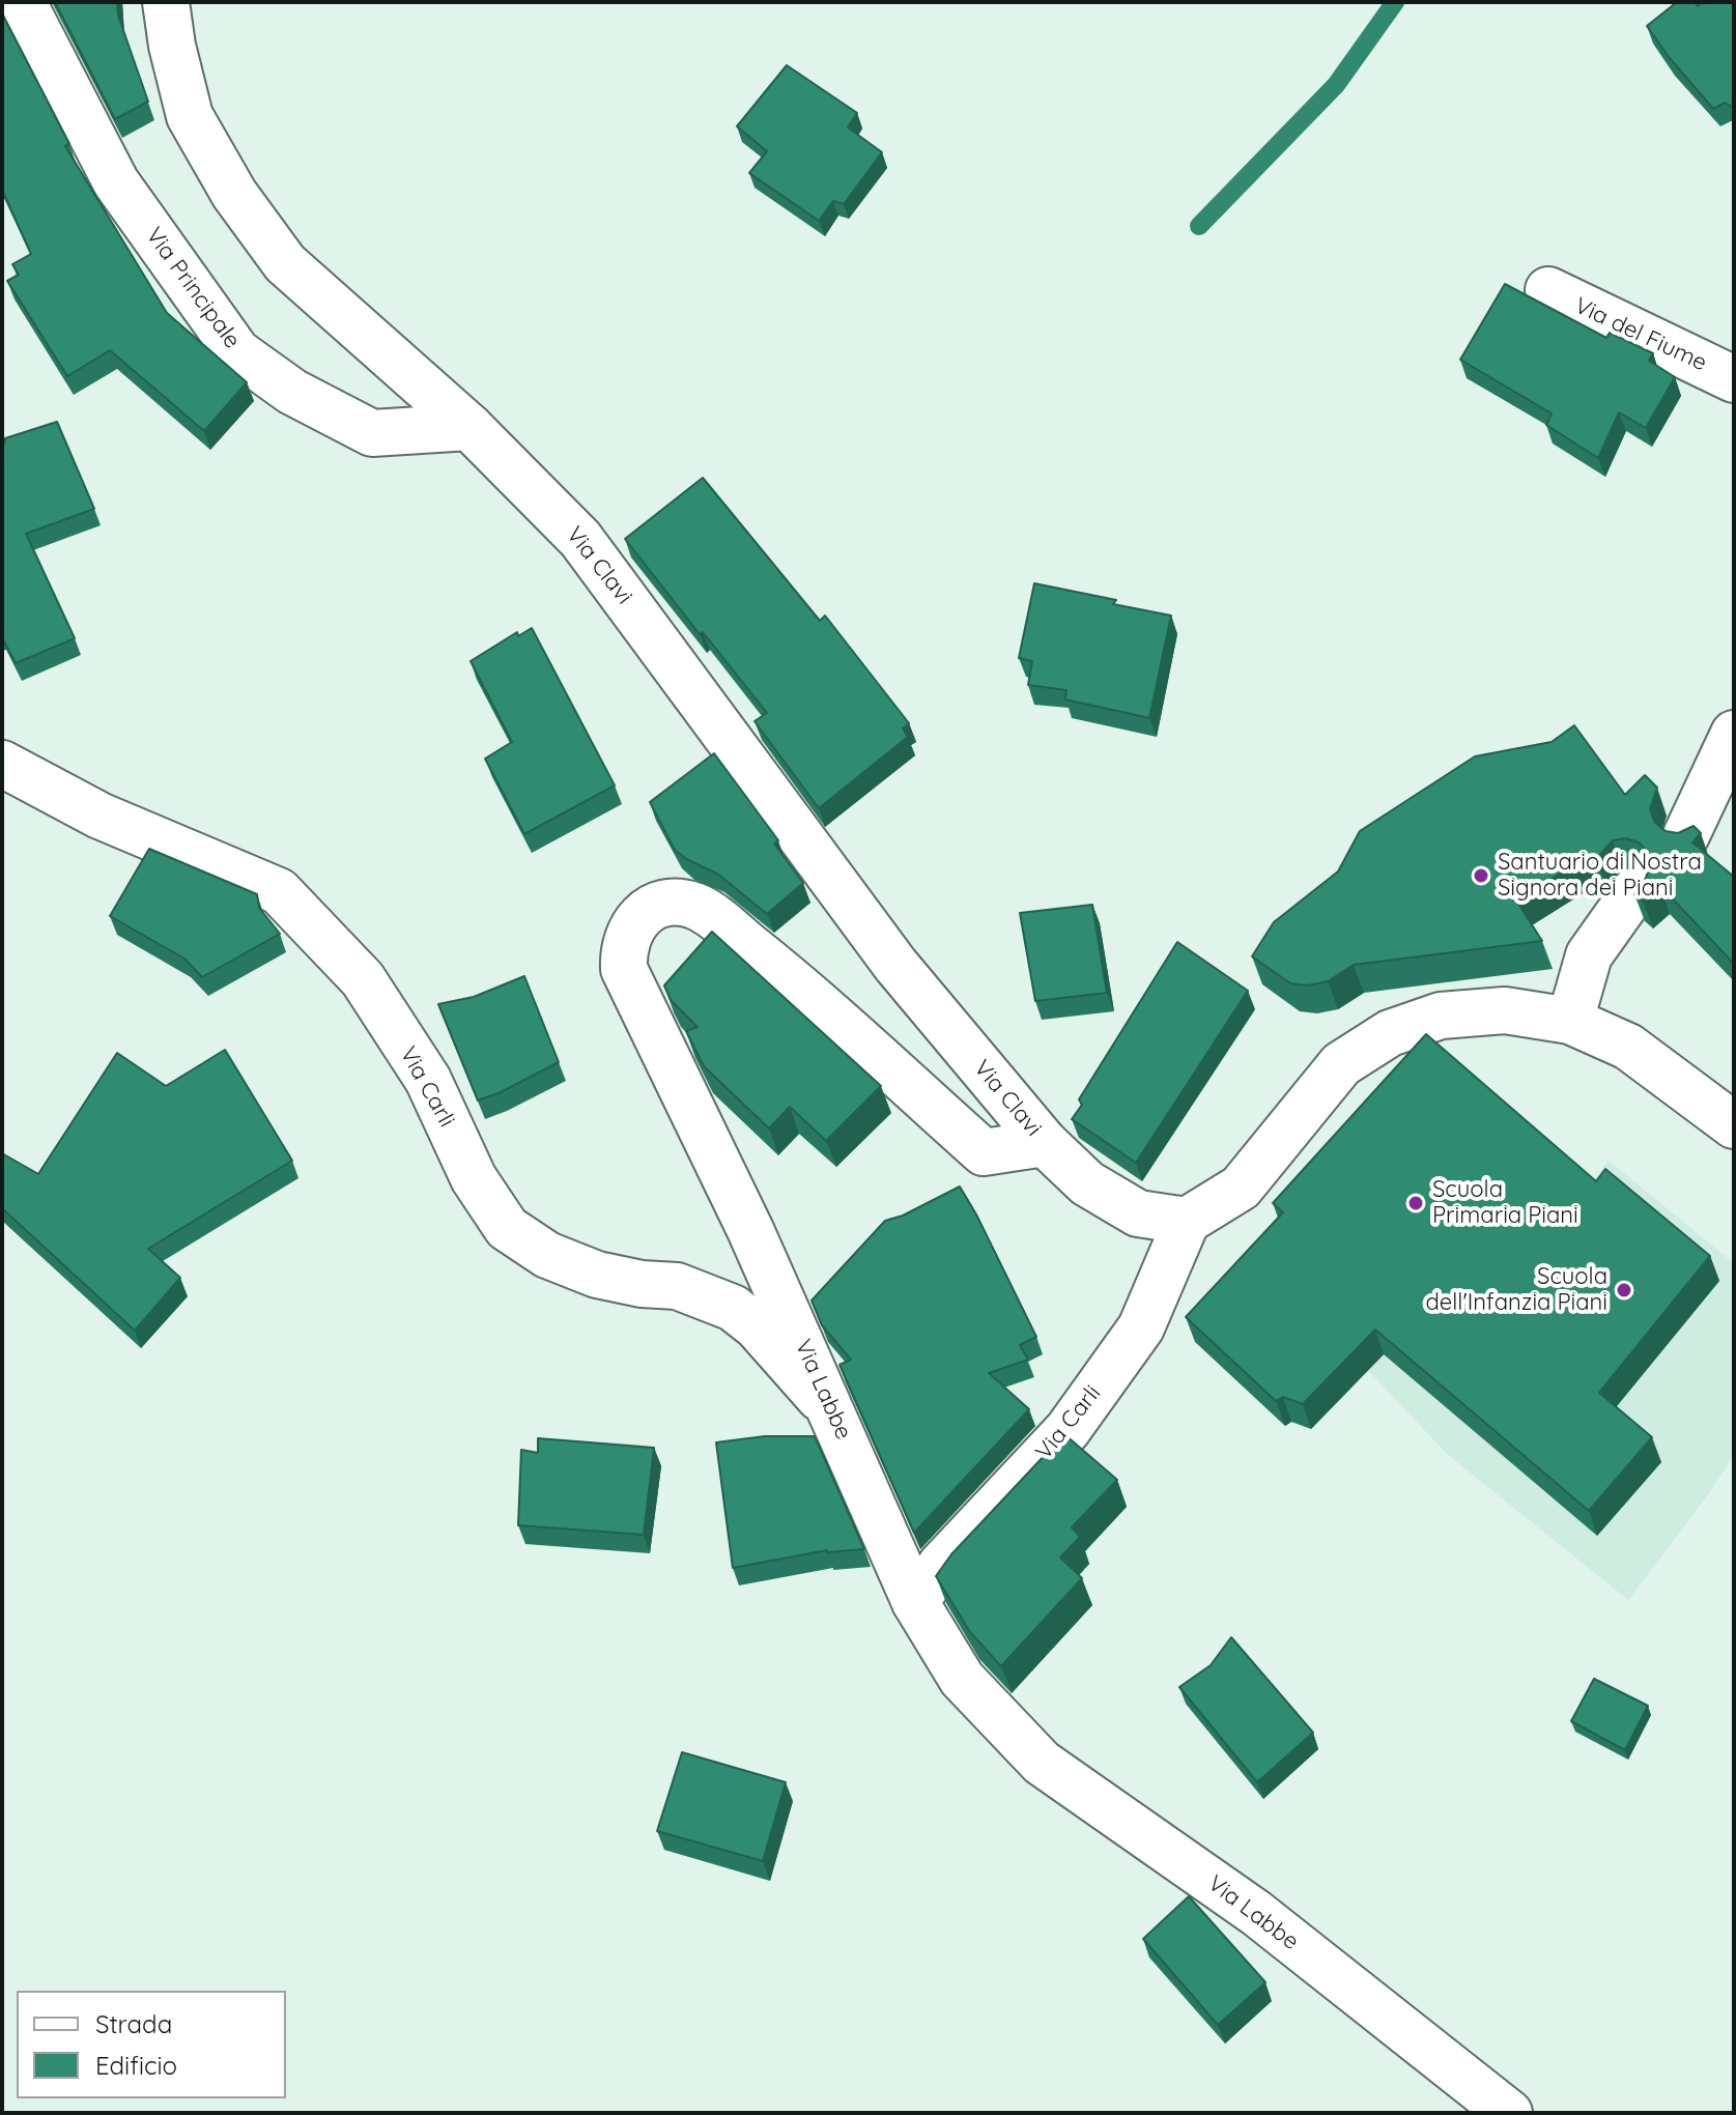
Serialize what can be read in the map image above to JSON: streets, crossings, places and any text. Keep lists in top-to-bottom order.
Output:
{
  "streets": {
    "street": [
      "Via Principale",
      "Via del Fiume",
      "Via Clavi",
      "Via Carli",
      "Via Labbe"
    ]
  },
  "crossings": [
    ["Via Principale", "Via Clavi"],
    ["Via Clavi", "Via Carli"],
    ["Via Clavi", "Via Labbe"],
    ["Via Carli", "Via Labbe"]
  ],
  "places": ["Santuario di Nostra Signora dei Piani", "Scuola Primaria Piani", "Scuola dell'Infanzia Piani"],
  "legend": ["Strada", "Edificio"]
}
